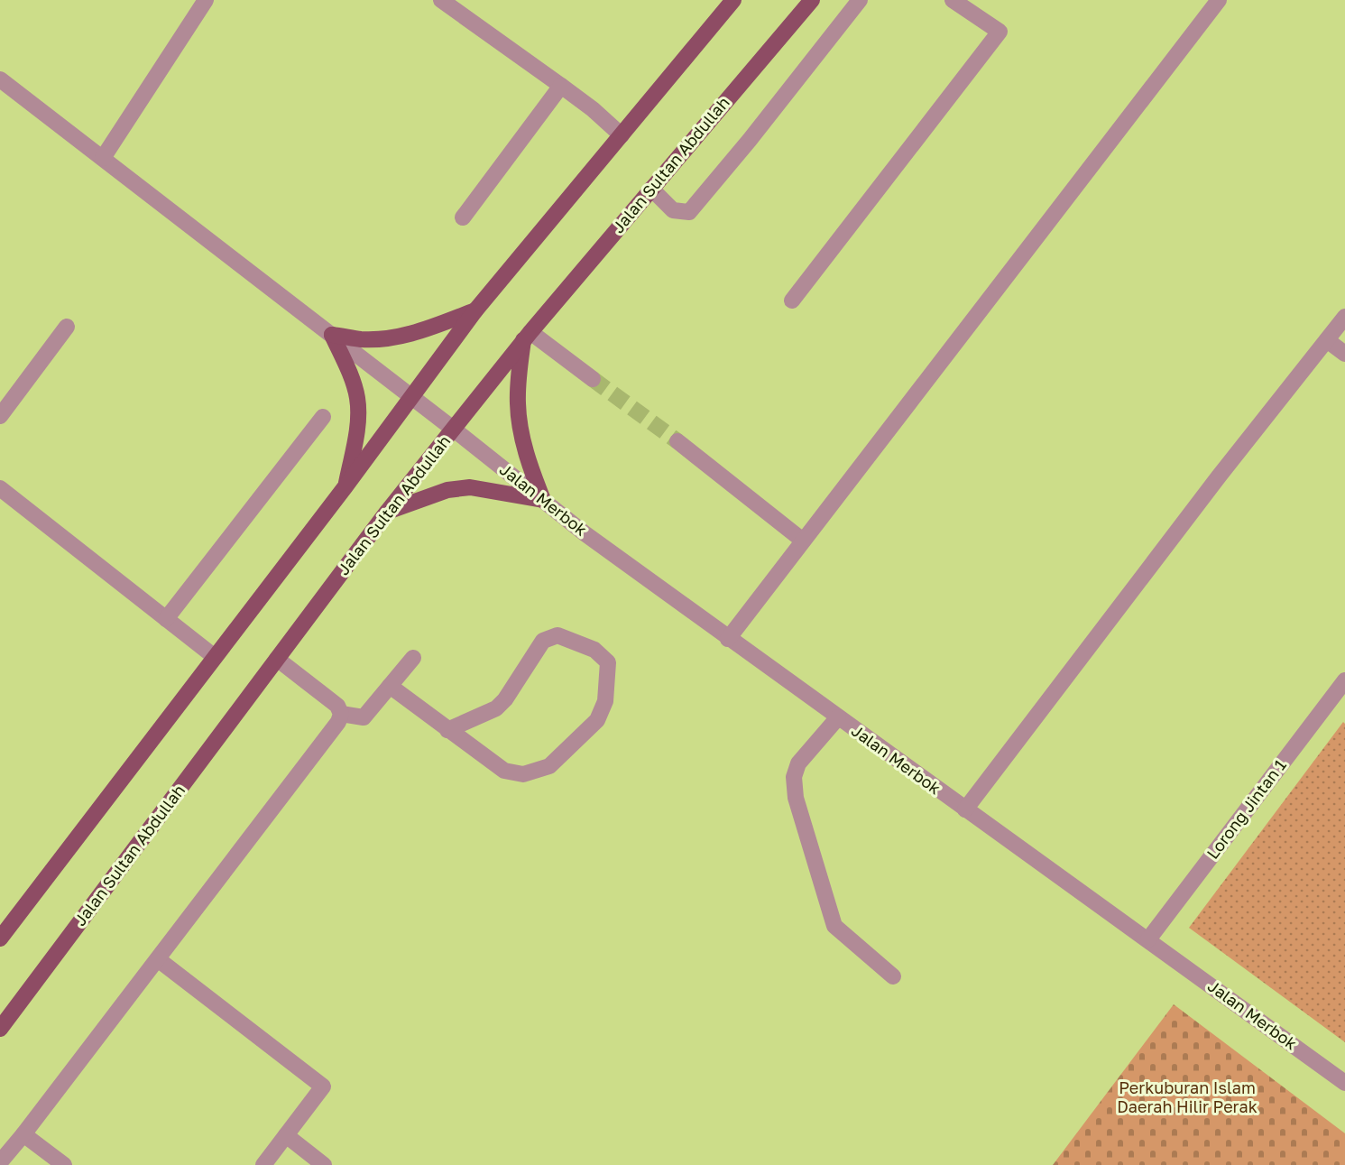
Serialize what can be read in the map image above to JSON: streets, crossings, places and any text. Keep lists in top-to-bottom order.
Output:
{
  "streets": {
    "main road": ["Jalan Sultan Abdullah"],
    "street": ["Jalan Merbok", "Lorong Jintan 1"]
  },
  "crossings": [
    ["Jalan Sultan Abdullah", "Jalan Merbok"],
    ["Jalan Merbok", "Lorong Jintan 1"]
  ],
  "parks": ["Perkuburan Islam Daerah Hilir Perak"]
}
